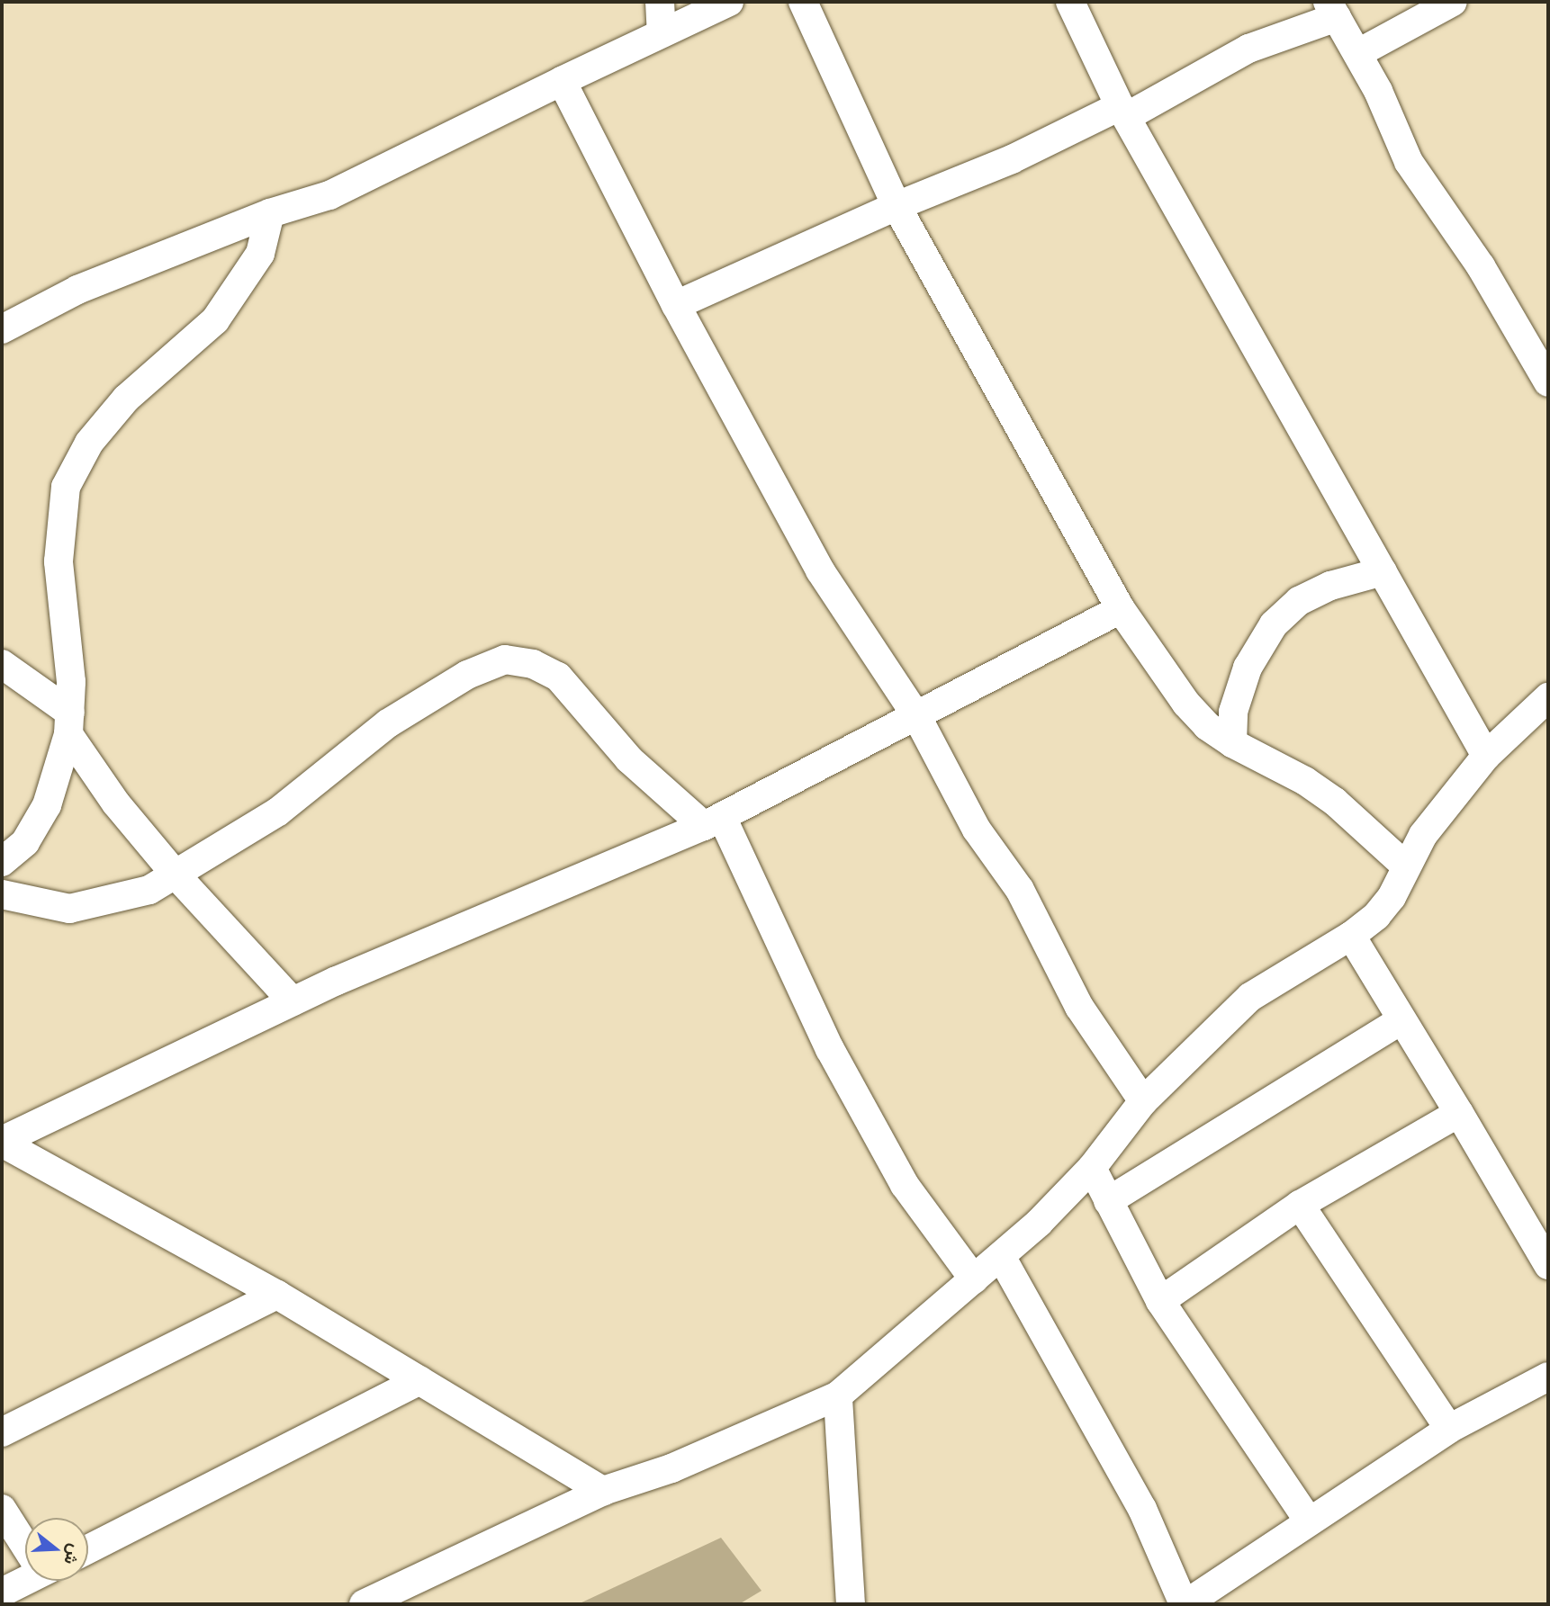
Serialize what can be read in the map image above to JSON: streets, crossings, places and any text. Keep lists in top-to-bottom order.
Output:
{
  "north": "right"
}
